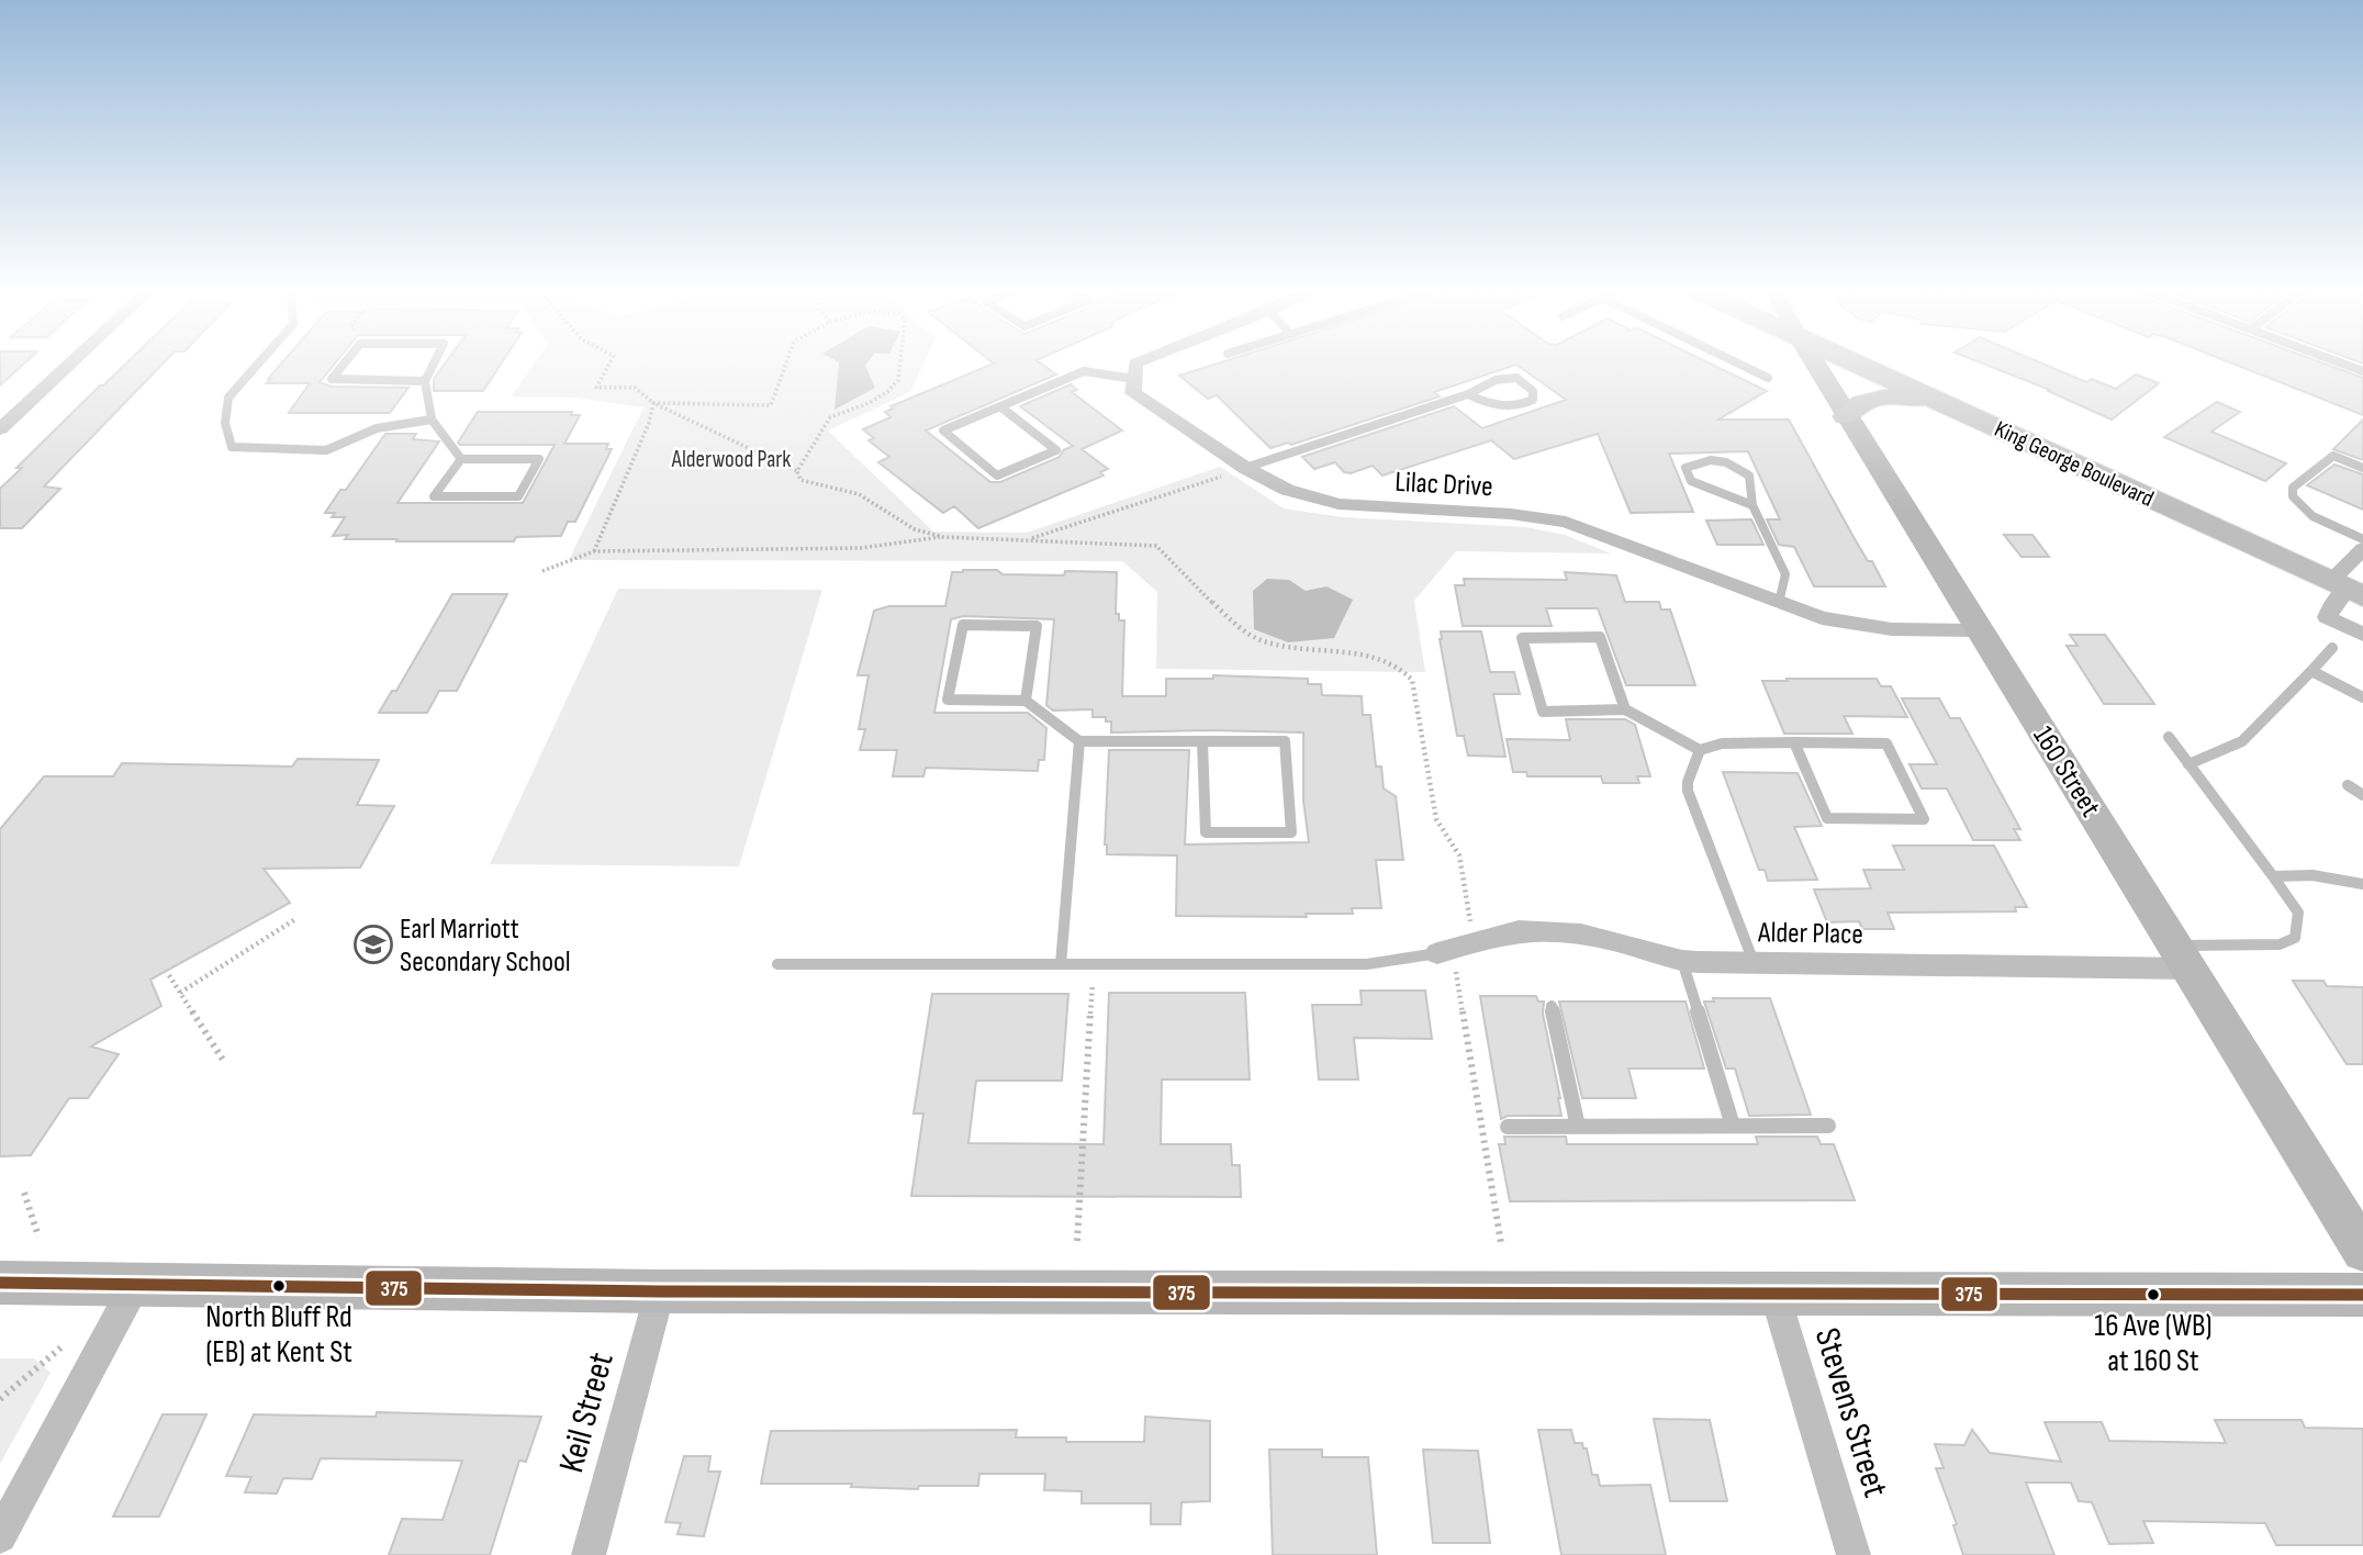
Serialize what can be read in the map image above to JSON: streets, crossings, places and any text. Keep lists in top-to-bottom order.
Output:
{
  "streets": {
    "main road": ["King George Boulevard", "160 Street"],
    "street": [
      "Lilac Drive",
      "Alder Place",
      "Keil Street",
      "Stevens Street"
    ]
  },
  "crossings": [
    ["Lilac Drive", "160 Street"],
    ["160 Street", "Alder Place"]
  ],
  "parks": ["Alderwood Park"],
  "places": {
    "school or university": ["Earl Marriott Secondary School"],
    "other": ["North Bluff Rd (EB) at Kent St", "16 Ave (WB) at 160 St"]
  },
  "lines": ["transit line 375"]
}
